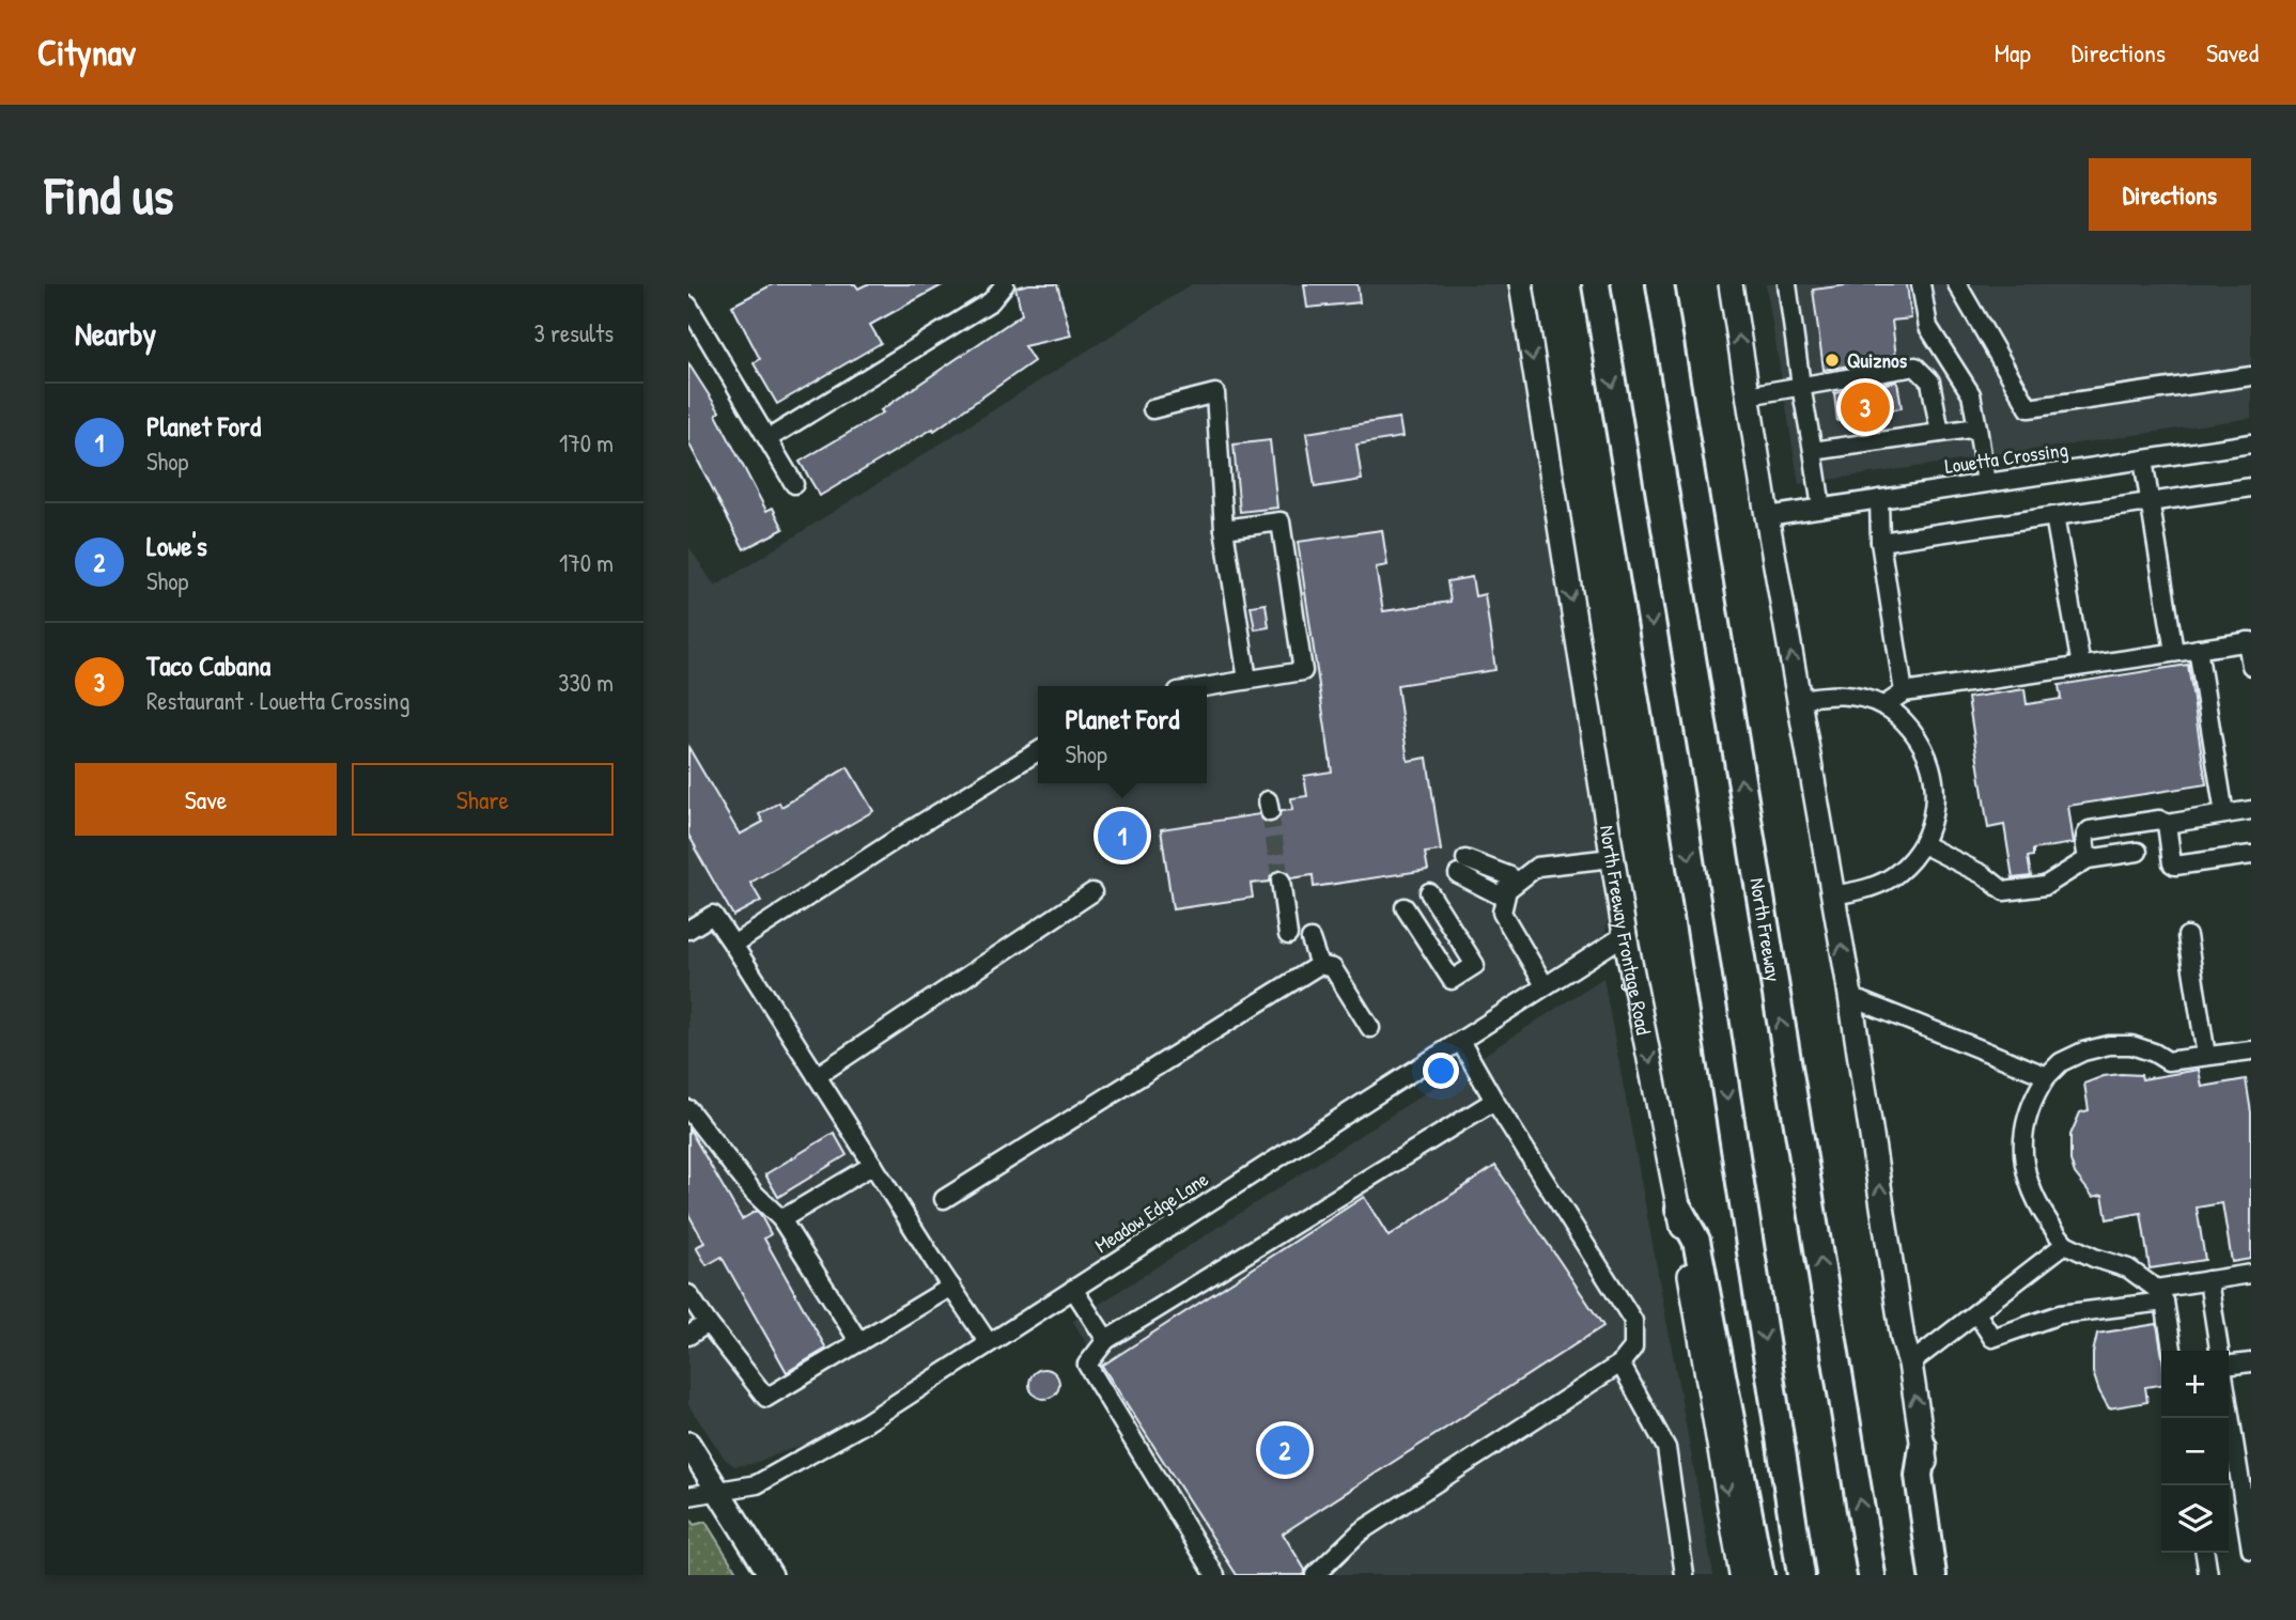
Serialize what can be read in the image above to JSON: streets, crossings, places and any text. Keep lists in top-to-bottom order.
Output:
{
  "streets": {
    "highway": ["North Freeway"],
    "main road": ["North Freeway Frontage Road"],
    "street": ["Louetta Crossing", "Meadow Edge Lane"]
  },
  "crossings": [
    ["North Freeway Frontage Road", "Meadow Edge Lane"]
  ],
  "places": ["Quiznos"],
  "page": {
    "header": "Citynav",
    "nav": ["Map", "Directions", "Saved"],
    "buttons": [
      "Directions",
      ["Save", "Share"]
    ],
    "title": "Find us",
    "heading": ["Nearby", "3 results"],
    "pins": ["3", "1", "2"],
    "list": [
      {
        "mark": "1",
        "name": "Planet Ford",
        "note": "Shop",
        "value": "170 m"
      },
      {
        "mark": "2",
        "name": "Lowe's",
        "note": "Shop",
        "value": "170 m"
      },
      {
        "mark": "3",
        "name": "Taco Cabana",
        "note": "Restaurant · Louetta Crossing",
        "value": "330 m"
      }
    ],
    "popup": ["Planet Ford", "Shop"],
    "map_buttons": ["+", "−"]
  }
}
